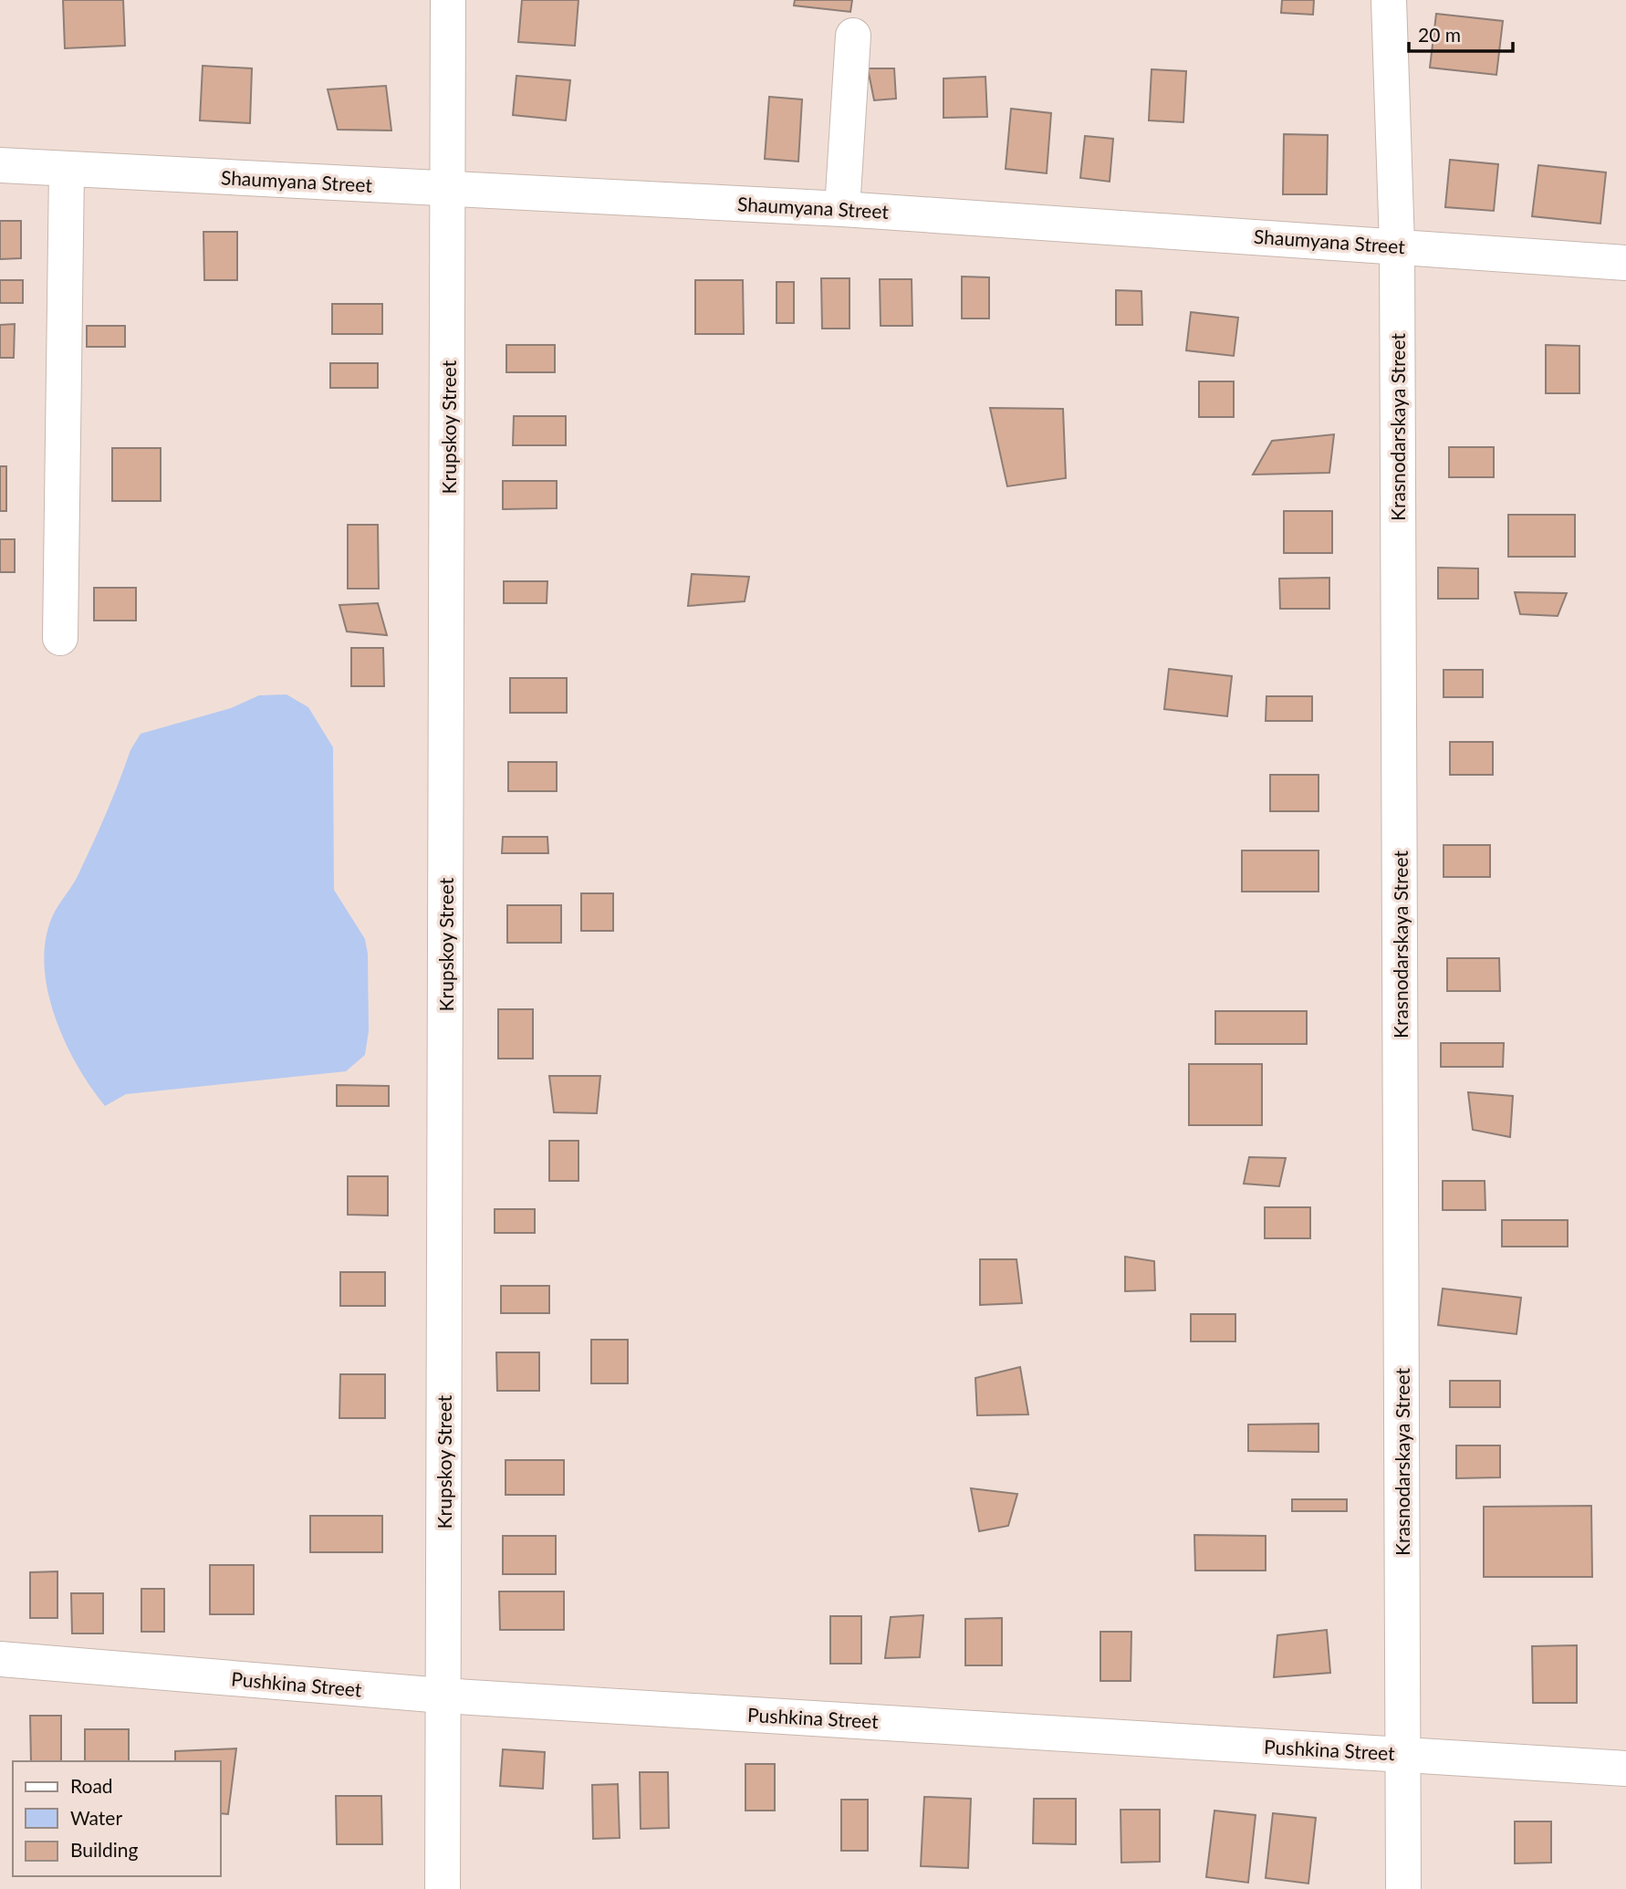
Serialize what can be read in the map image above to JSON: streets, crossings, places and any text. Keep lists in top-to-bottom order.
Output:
{
  "streets": {
    "street": [
      "Shaumyana Street",
      "Krupskoy Street",
      "Krasnodarskaya Street",
      "Pushkina Street"
    ]
  },
  "crossings": [
    ["Shaumyana Street", "Krupskoy Street"],
    ["Shaumyana Street", "Krasnodarskaya Street"],
    ["Krupskoy Street", "Pushkina Street"],
    ["Krasnodarskaya Street", "Pushkina Street"]
  ],
  "legend": ["Road", "Water", "Building"],
  "scale_bar": "20 m"
}
